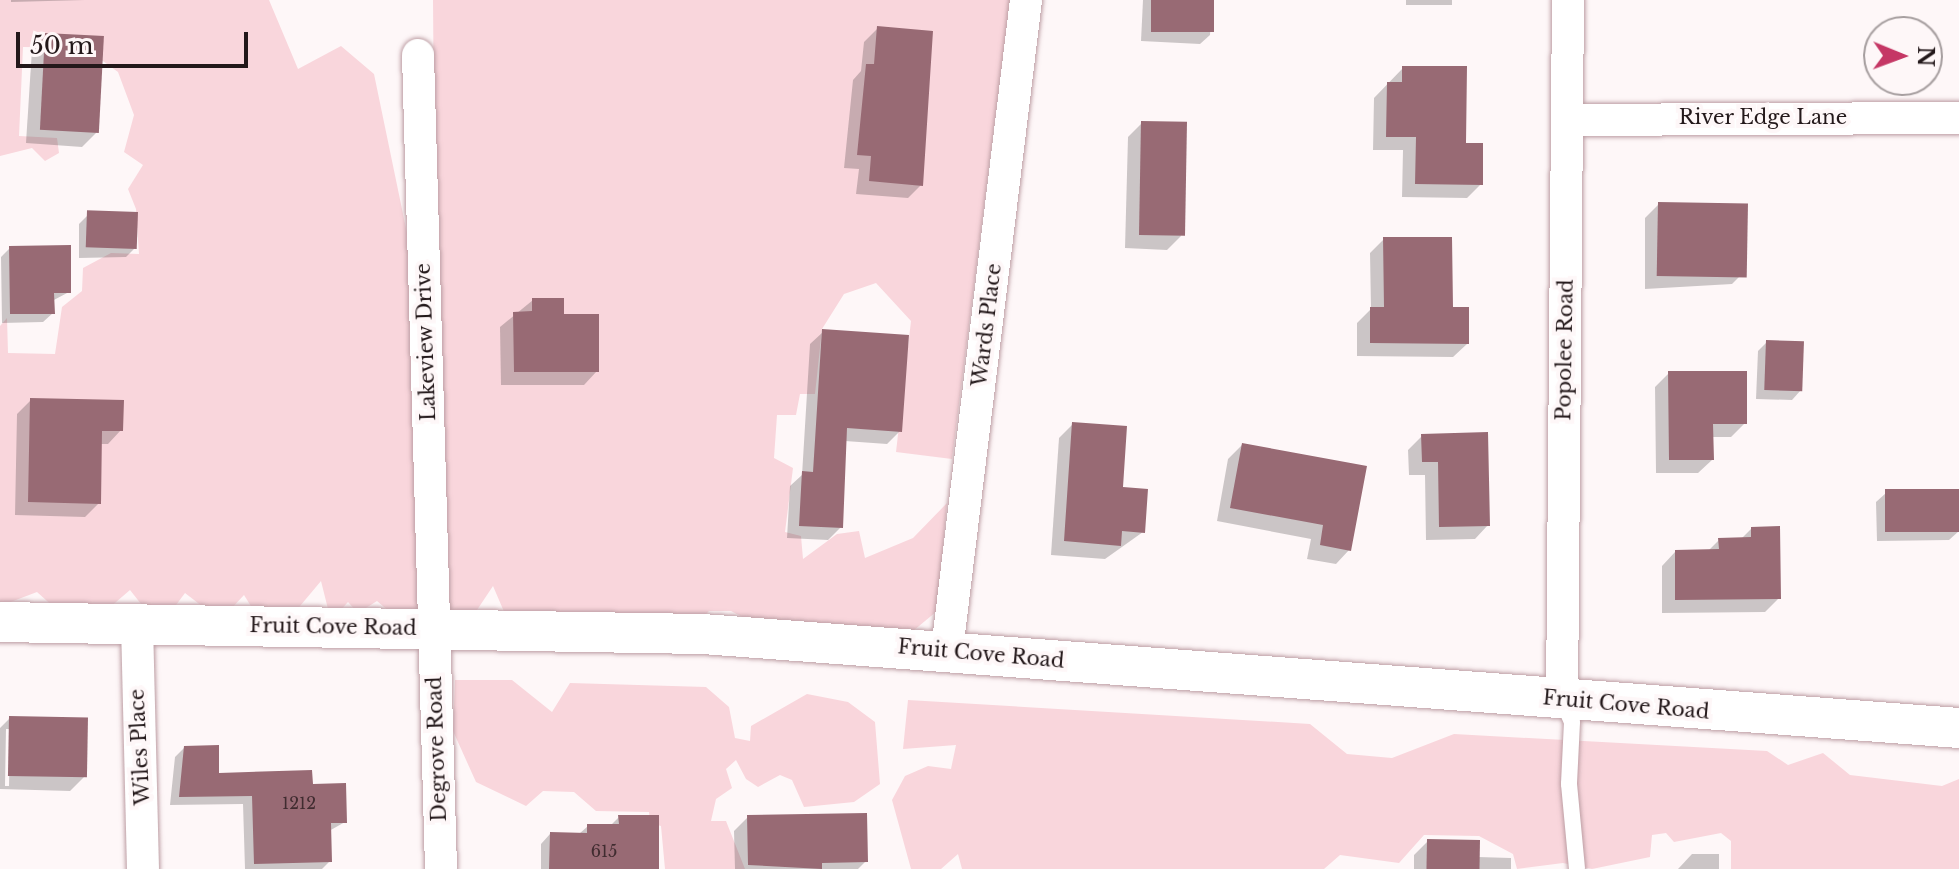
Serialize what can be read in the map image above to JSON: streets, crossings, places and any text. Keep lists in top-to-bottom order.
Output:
{
  "streets": {
    "street": [
      "River Edge Lane",
      "Wards Place",
      "Lakeview Drive",
      "Popolee Road",
      "Fruit Cove Road",
      "Wiles Place",
      "Degrove Road"
    ]
  },
  "crossings": [
    ["River Edge Lane", "Popolee Road"],
    ["Wards Place", "Fruit Cove Road"],
    ["Lakeview Drive", "Fruit Cove Road"],
    ["Lakeview Drive", "Degrove Road"],
    ["Popolee Road", "Fruit Cove Road"],
    ["Fruit Cove Road", "Wiles Place"],
    ["Fruit Cove Road", "Degrove Road"]
  ],
  "house_numbers": ["1212", "615"],
  "scale_bar": "50 m",
  "north": "right"
}
